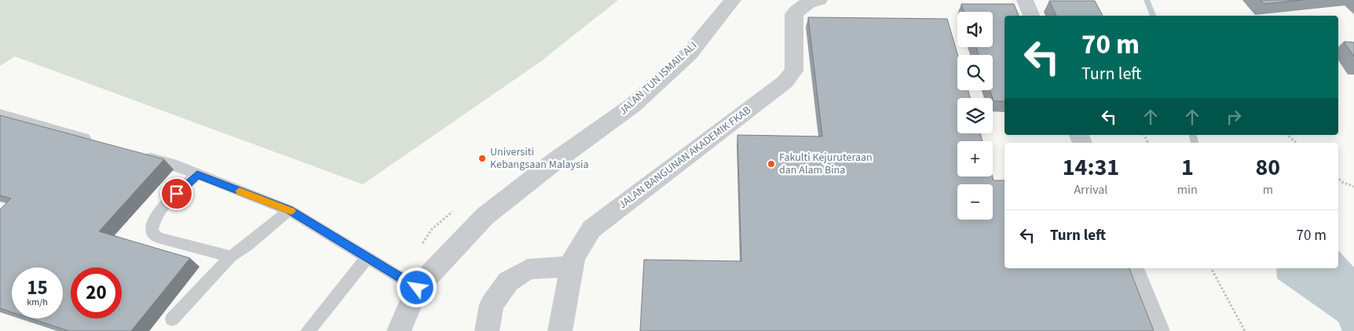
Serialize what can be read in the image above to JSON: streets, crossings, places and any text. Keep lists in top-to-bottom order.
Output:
{
  "streets": {
    "street": ["JALAN TUN ISMAIL ALI", "JALAN BANGUNAN AKADEMIK FKAB"]
  },
  "places": ["Universiti Kebangsaan Malaysia", "Fakulti Kejuruteraan dan Alam Bina"],
  "page": {
    "map_buttons": ["+", "−"],
    "turn": ["70 m", "Turn left"],
    "eta": [
      "14:31",
      "Arrival",
      "1",
      "min",
      "80",
      "m"
    ],
    "list": [
      {
        "name": "Turn left",
        "value": "70 m"
      }
    ],
    "speed": "15 km/h",
    "limit": "20"
  }
}
